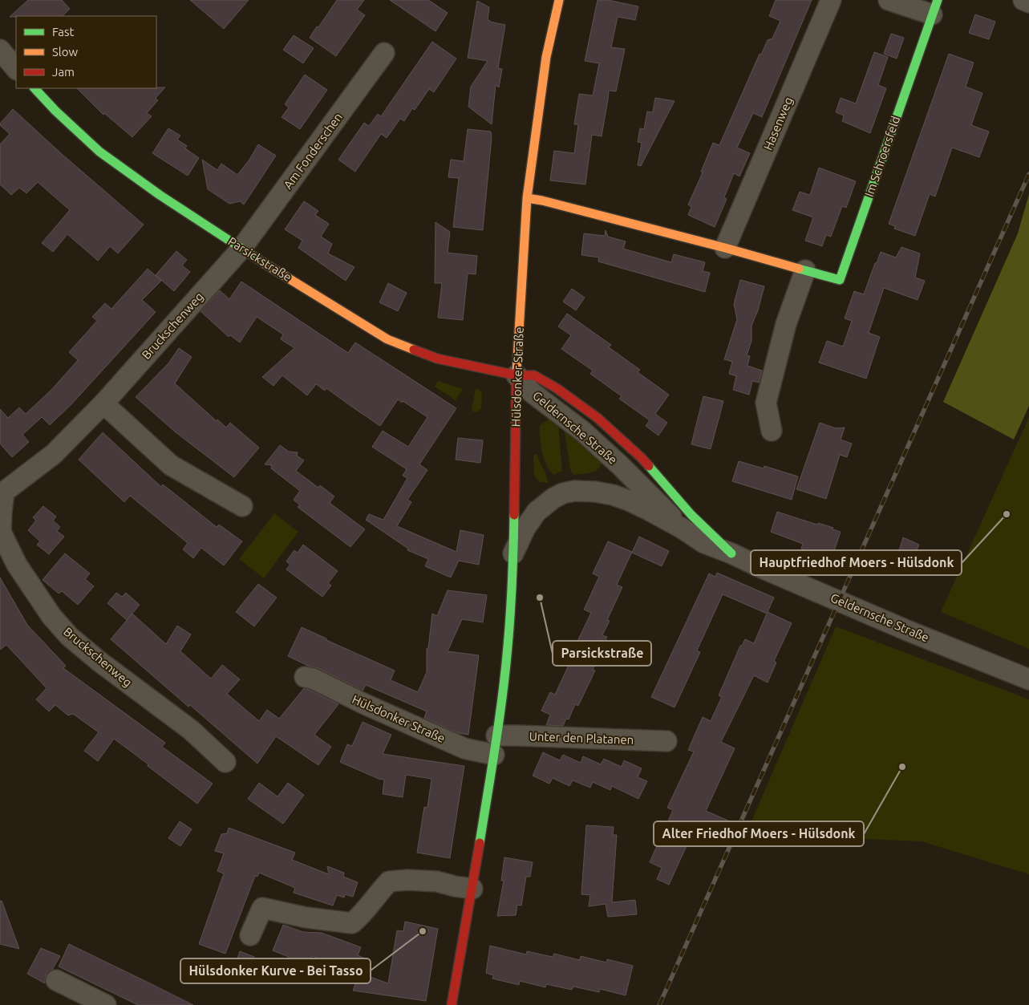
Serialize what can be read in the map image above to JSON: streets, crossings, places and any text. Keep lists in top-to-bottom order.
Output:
{
  "streets": {
    "street": [
      "Hasenweg",
      "Am Fonderschen",
      "Im Schroersfeld",
      "Parsickstraße",
      "Bruckschenweg",
      "Hülsdonker Straße",
      "Geldernsche Straße",
      "Unter den Platanen"
    ]
  },
  "crossings": [
    ["Hasenweg", "Im Schroersfeld"],
    ["Am Fonderschen", "Parsickstraße"],
    ["Am Fonderschen", "Bruckschenweg"],
    ["Im Schroersfeld", "Hülsdonker Straße"],
    ["Parsickstraße", "Bruckschenweg"],
    ["Parsickstraße", "Hülsdonker Straße"],
    ["Parsickstraße", "Geldernsche Straße"],
    ["Hülsdonker Straße", "Geldernsche Straße"],
    ["Hülsdonker Straße", "Unter den Platanen"]
  ],
  "places": [
    "Hauptfriedhof Moers - Hülsdonk",
    "Parsickstraße",
    "Alter Friedhof Moers - Hülsdonk",
    "Hülsdonker Kurve - Bei Tasso"
  ],
  "legend": ["Fast", "Slow", "Jam"]
}
